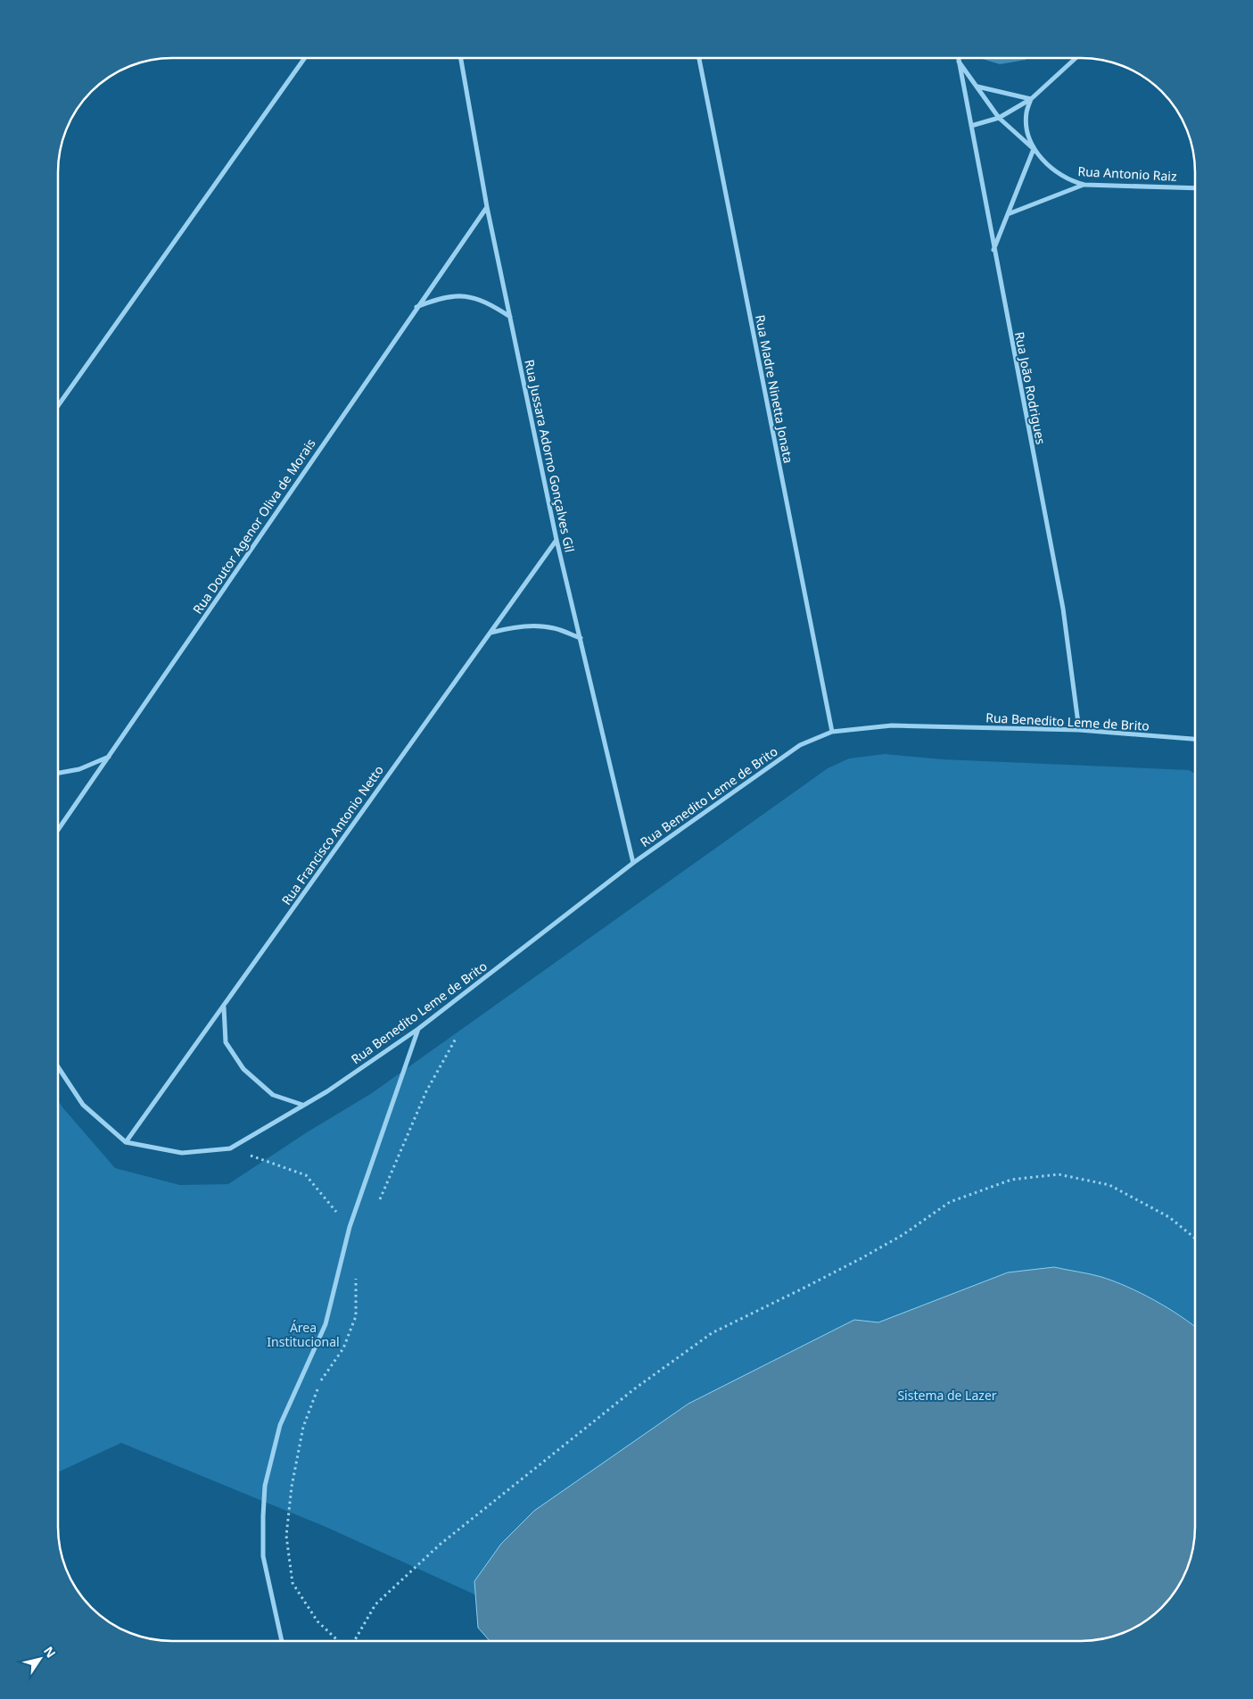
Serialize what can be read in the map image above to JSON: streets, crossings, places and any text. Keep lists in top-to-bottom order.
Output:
{
  "streets": {
    "street": [
      "Rua Antonio Raiz",
      "Rua João Rodrigues",
      "Rua Madre Ninetta Jonata",
      "Rua Jussara Adorno Gonçalves Gil",
      "Rua Doutor Agenor Oliva de Morais",
      "Rua Benedito Leme de Brito",
      "Rua Francisco Antonio Netto"
    ]
  },
  "crossings": [
    ["Rua João Rodrigues", "Rua Benedito Leme de Brito"],
    ["Rua Madre Ninetta Jonata", "Rua Benedito Leme de Brito"],
    ["Rua Jussara Adorno Gonçalves Gil", "Rua Doutor Agenor Oliva de Morais"],
    ["Rua Jussara Adorno Gonçalves Gil", "Rua Benedito Leme de Brito"],
    ["Rua Jussara Adorno Gonçalves Gil", "Rua Francisco Antonio Netto"],
    ["Rua Benedito Leme de Brito", "Rua Francisco Antonio Netto"]
  ],
  "parks": ["Área Institucional", "Sistema de Lazer"],
  "north": "top right"
}
